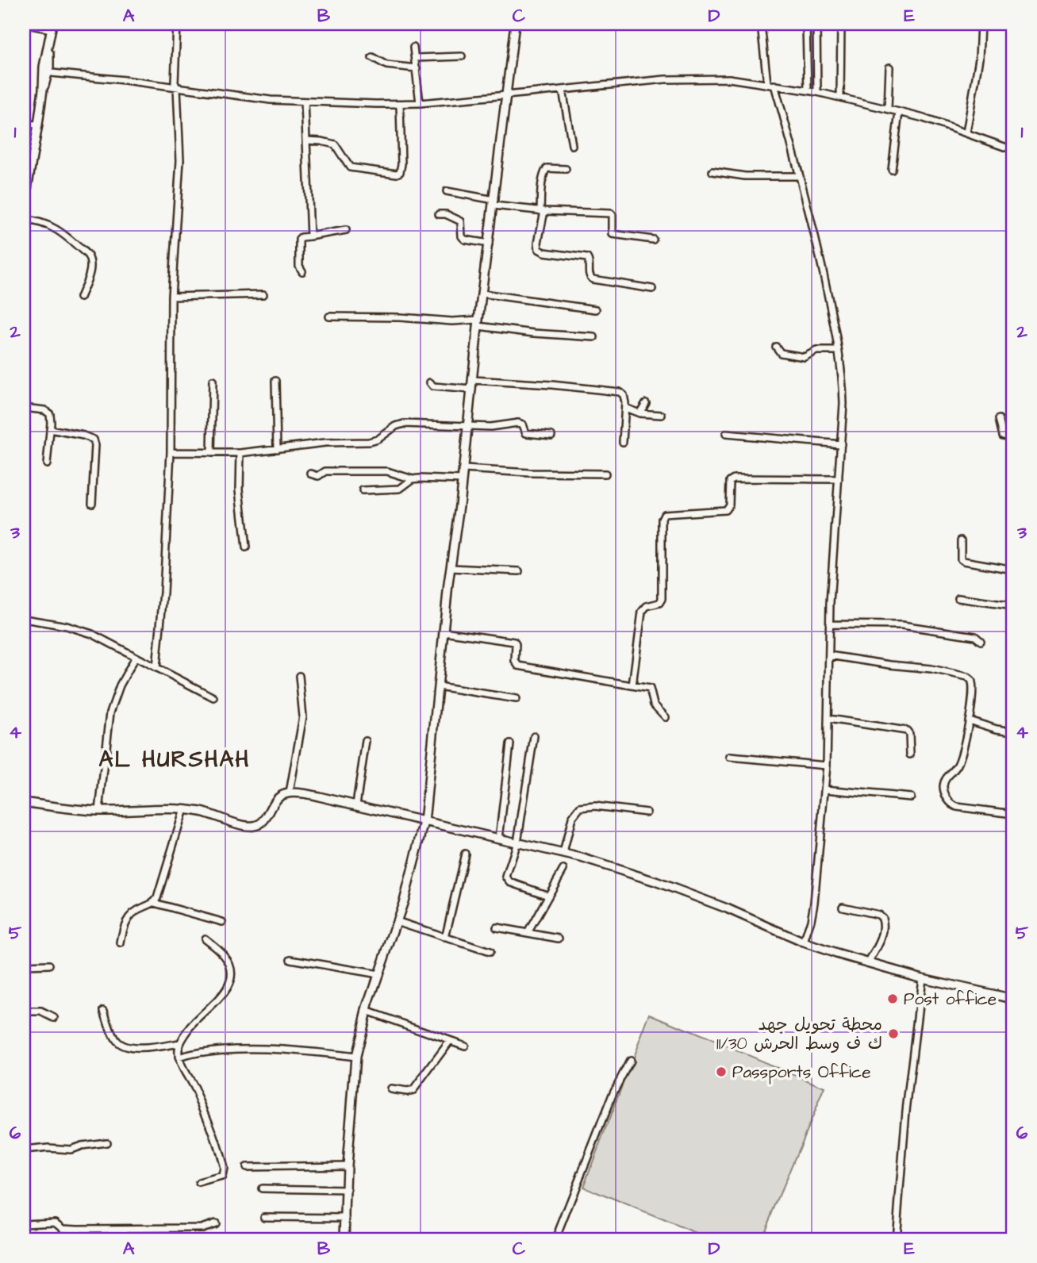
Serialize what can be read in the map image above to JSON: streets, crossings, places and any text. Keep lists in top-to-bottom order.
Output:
{
  "districts": ["AL HURSHAH"],
  "places": ["Post office", "محطة تحويل جهد 11/30 ك ف وسط الحرش", "Passports Office"],
  "grid": {
    "columns": [
      "A",
      "B",
      "C",
      "D",
      "E"
    ],
    "rows": [
      "1",
      "2",
      "3",
      "4",
      "5",
      "6"
    ]
  }
}
